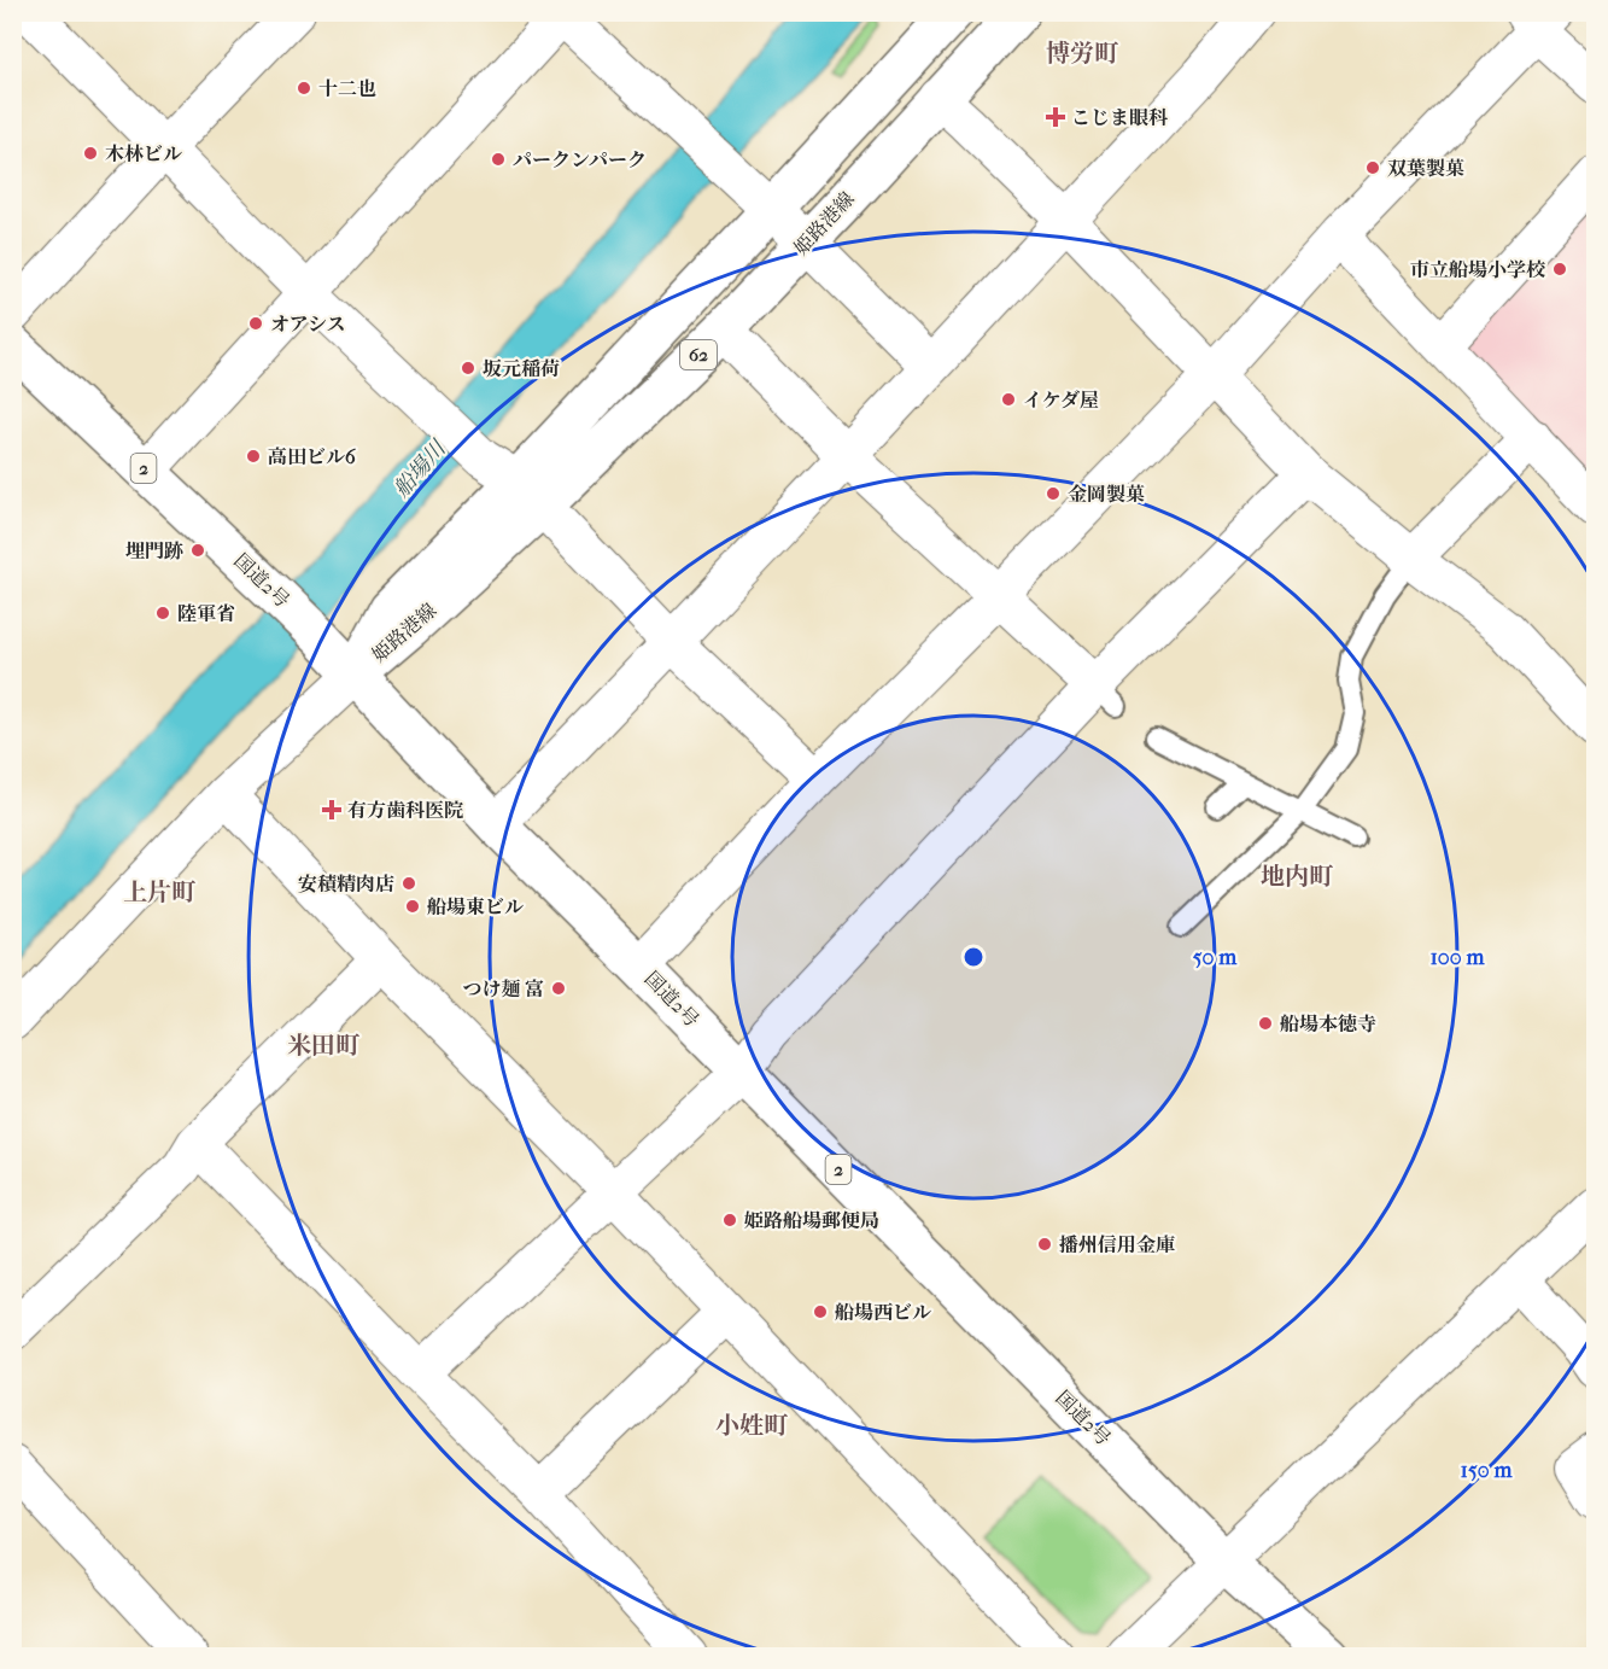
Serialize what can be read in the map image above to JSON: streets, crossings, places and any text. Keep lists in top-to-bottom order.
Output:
{
  "streets": {
    "main road": [
      "姫路港線",
      "62",
      "2",
      "国道2号"
    ]
  },
  "crossings": [
    ["姫路港線", "国道2号"]
  ],
  "districts": [
    "博労町",
    "地内町",
    "上片町",
    "米田町",
    "小姓町"
  ],
  "water": ["船場川"],
  "places": {
    "other": [
      "十二也",
      "木林ビル",
      "パークンパーク",
      "双葉製菓",
      "市立船場小学校",
      "オアシス",
      "坂元稲荷",
      "イケダ屋",
      "高田ビル6",
      "金岡製菓",
      "埋門跡",
      "陸軍省",
      "安積精肉店",
      "船場東ビル",
      "つけ麺 富",
      "船場本徳寺",
      "姫路船場郵便局",
      "播州信用金庫",
      "船場西ビル"
    ],
    "health": ["こじま眼科", "有方歯科医院"]
  },
  "rings": ["50 m", "100 m", "150 m"]
}
